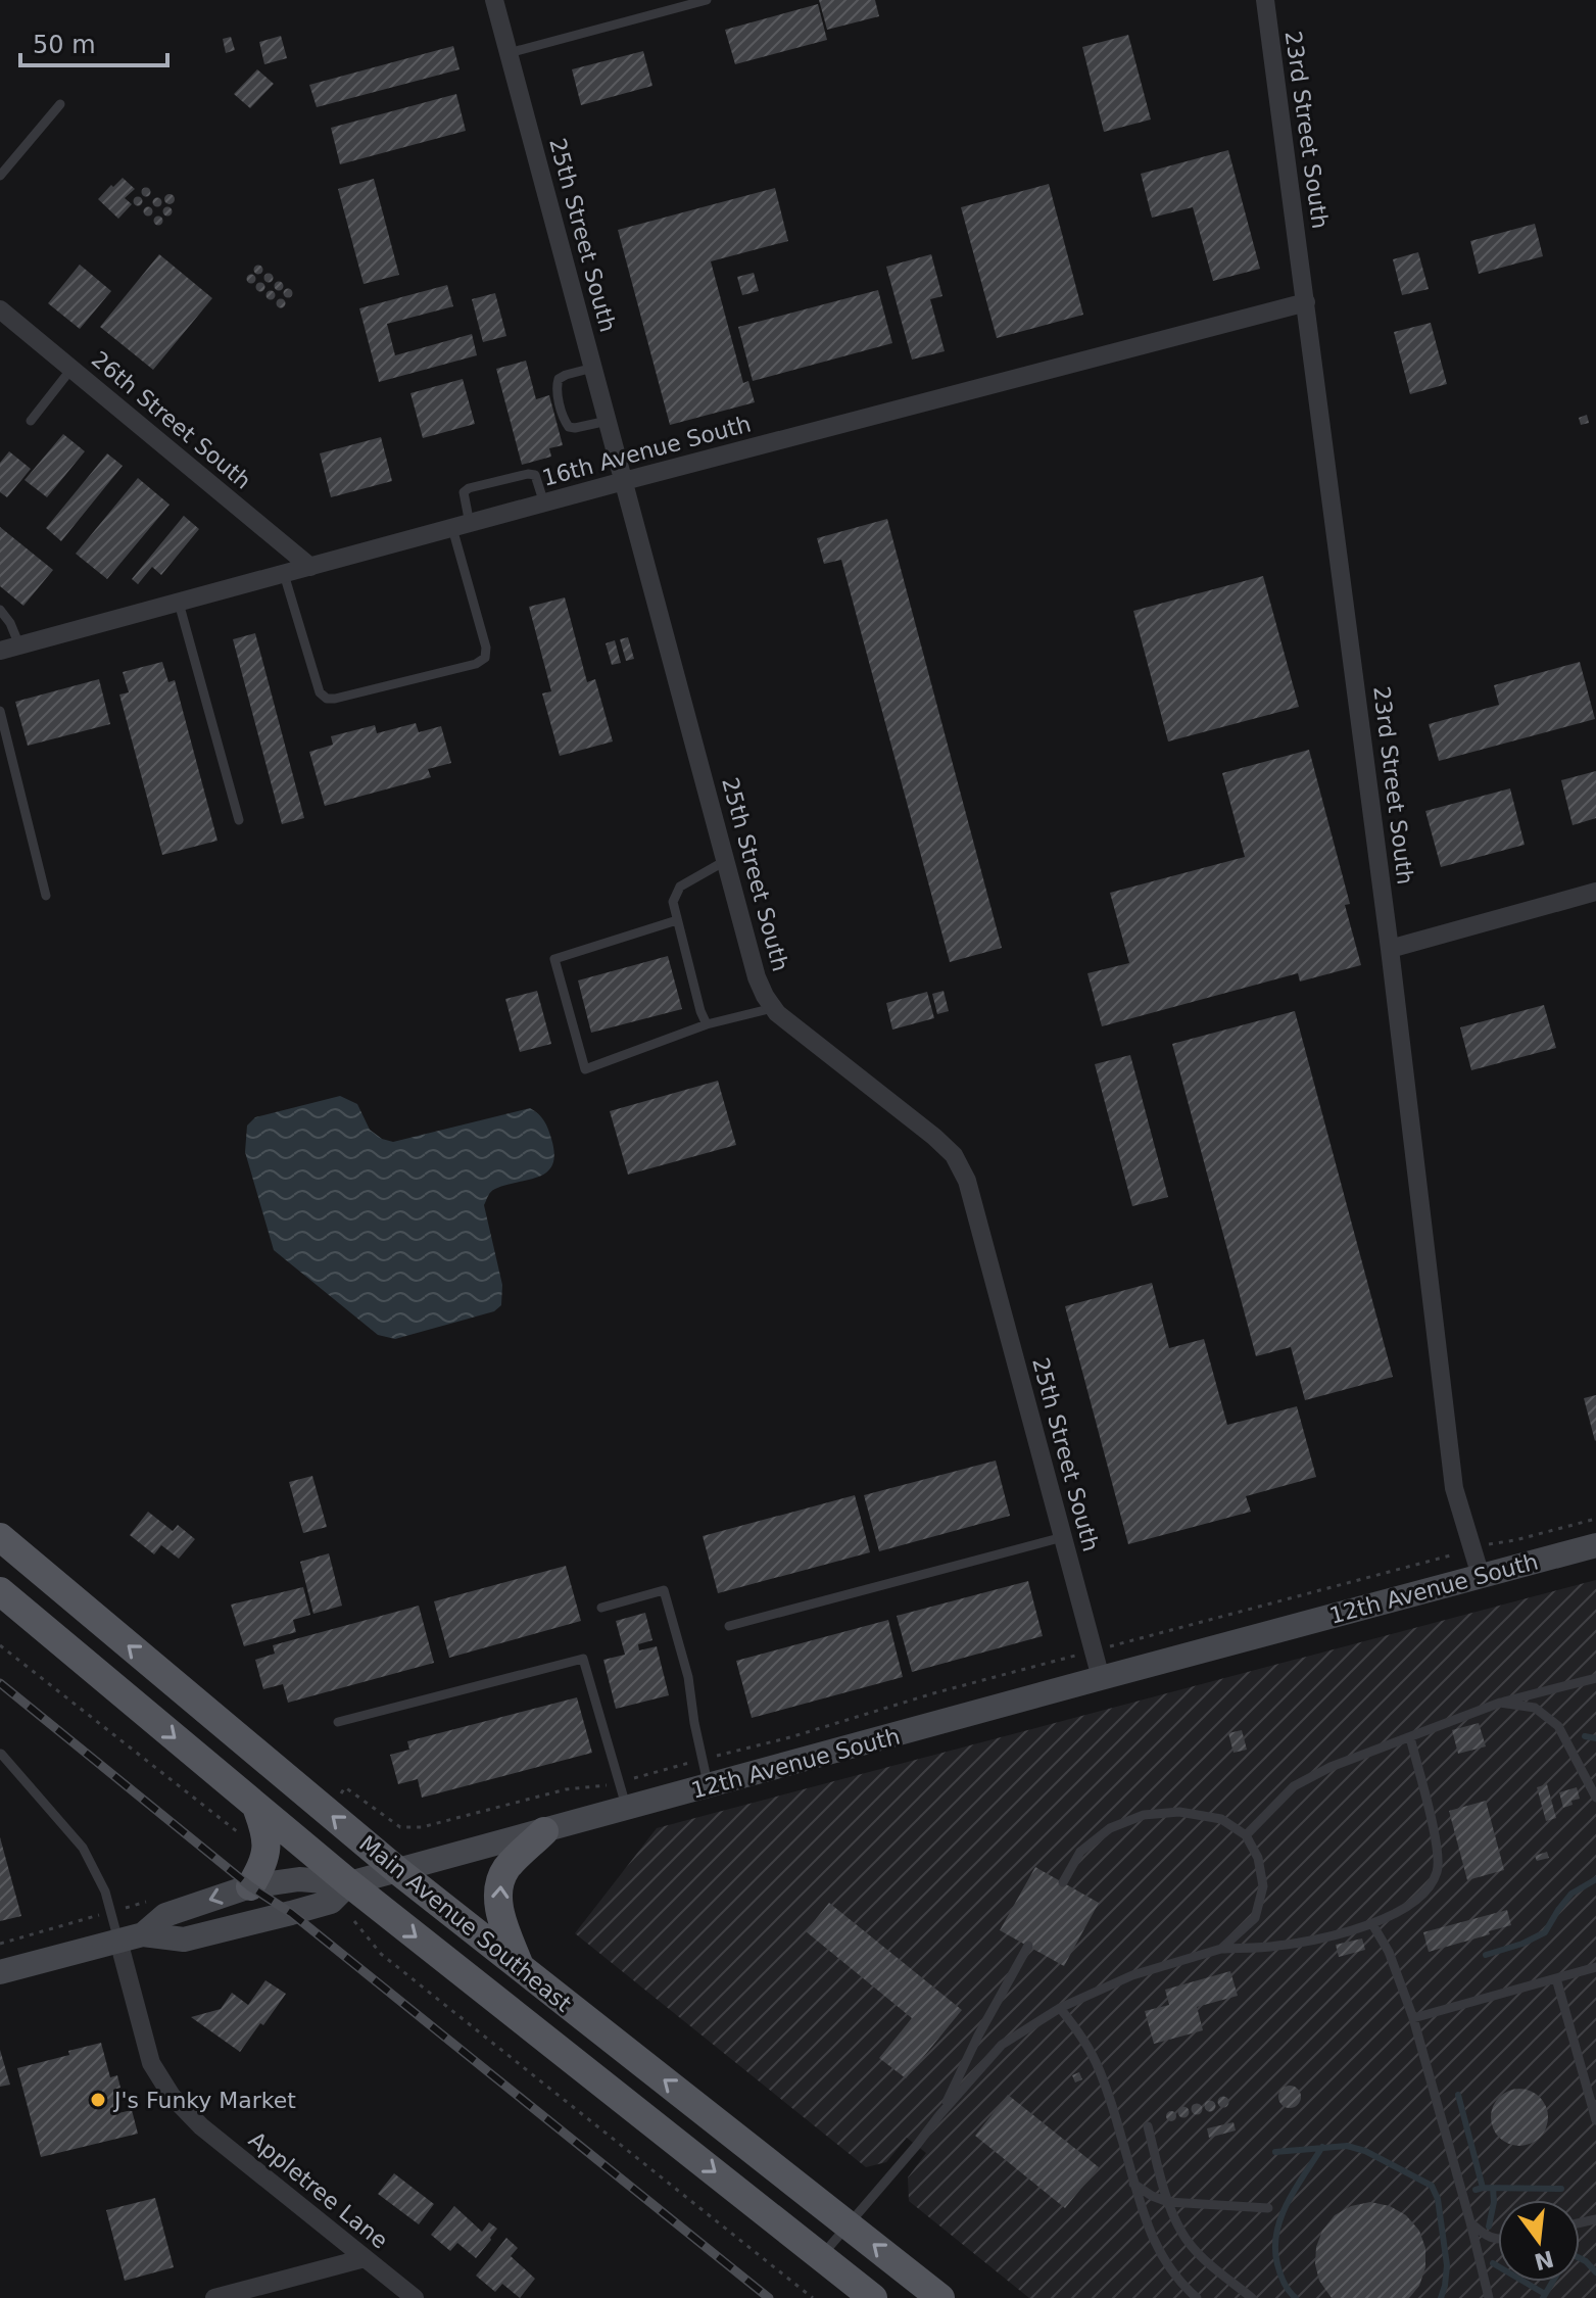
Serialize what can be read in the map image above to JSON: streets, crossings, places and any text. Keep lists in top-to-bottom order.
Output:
{
  "streets": {
    "main road": ["Main Avenue Southeast"],
    "street": [
      "23rd Street South",
      "25th Street South",
      "26th Street South",
      "16th Avenue South",
      "12th Avenue South",
      "Appletree Lane"
    ]
  },
  "crossings": [
    ["23rd Street South", "16th Avenue South"],
    ["23rd Street South", "12th Avenue South"],
    ["25th Street South", "16th Avenue South"],
    ["25th Street South", "12th Avenue South"],
    ["26th Street South", "16th Avenue South"],
    ["12th Avenue South", "Main Avenue Southeast"],
    ["12th Avenue South", "Appletree Lane"]
  ],
  "places": ["J's Funky Market"],
  "scale_bar": "50 m",
  "north": "bottom"
}
